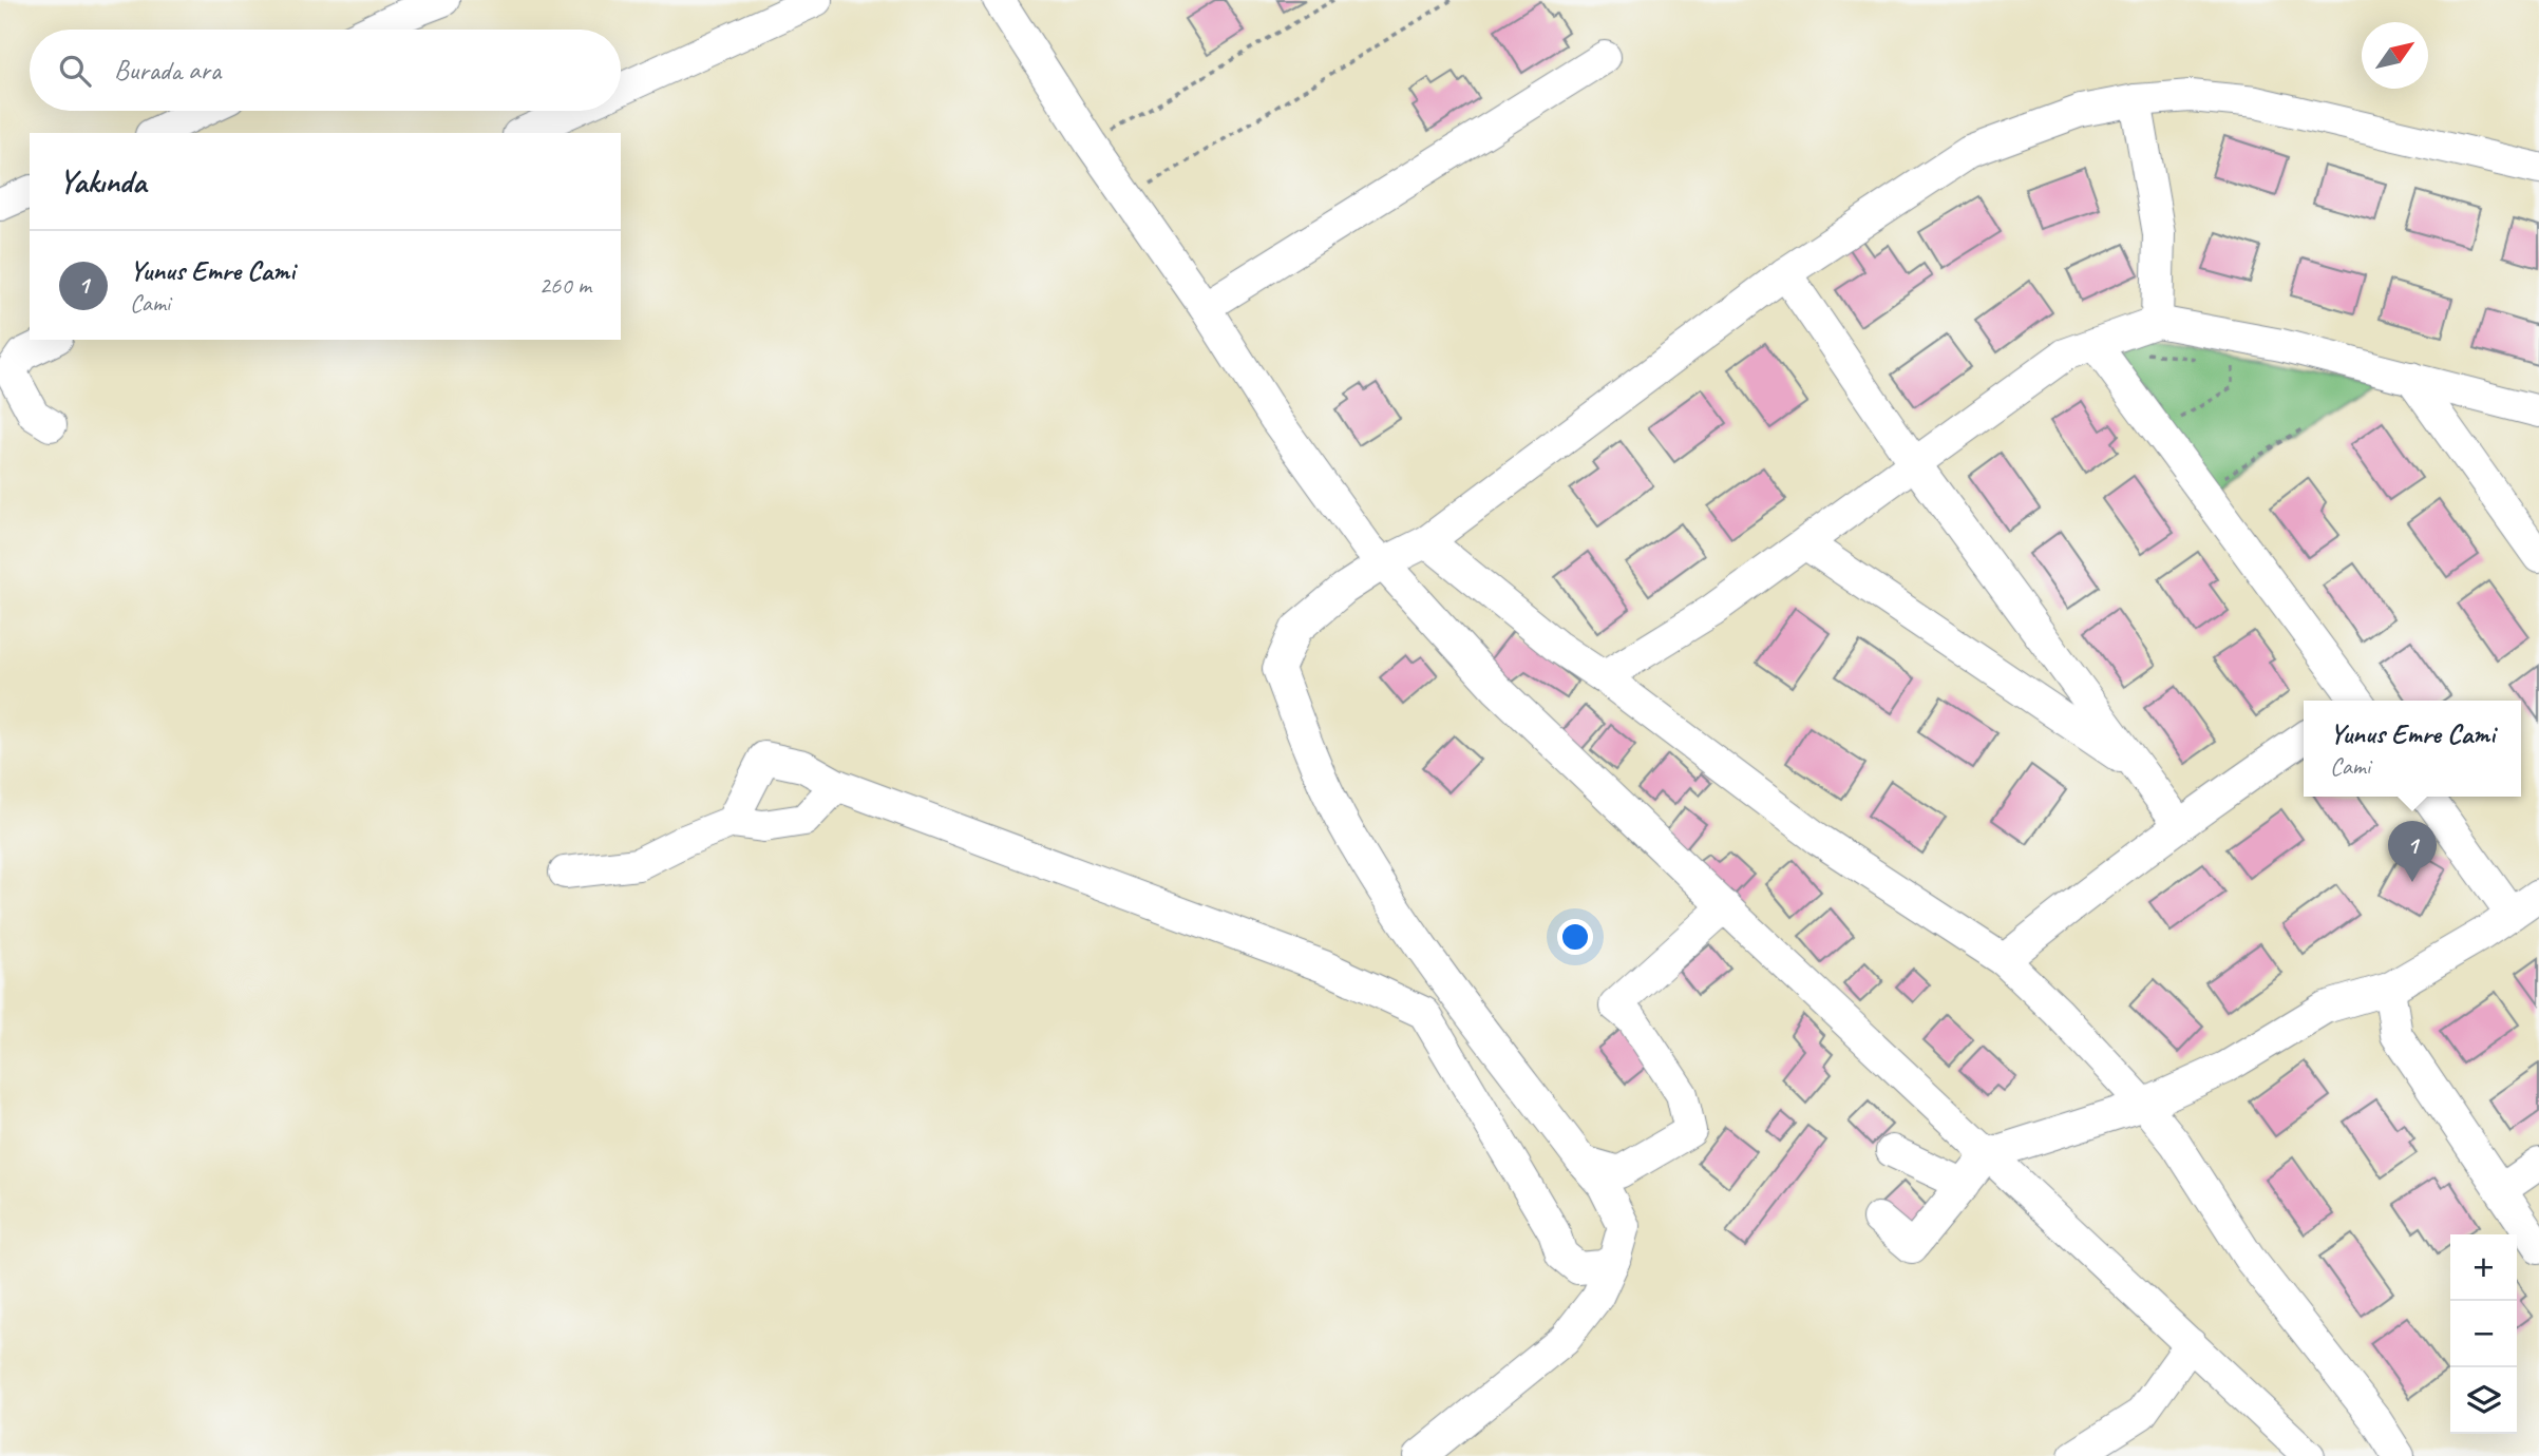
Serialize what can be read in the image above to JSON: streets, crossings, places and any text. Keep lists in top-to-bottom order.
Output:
{
  "north": "top right",
  "page": {
    "search": "Burada ara",
    "heading": "Yakında",
    "list": [
      {
        "mark": "1",
        "name": "Yunus Emre Cami",
        "note": "Cami",
        "value": "260 m"
      }
    ],
    "popup": ["Yunus Emre Cami", "Cami"],
    "pins": "1",
    "map_buttons": ["+", "−"]
  }
}
